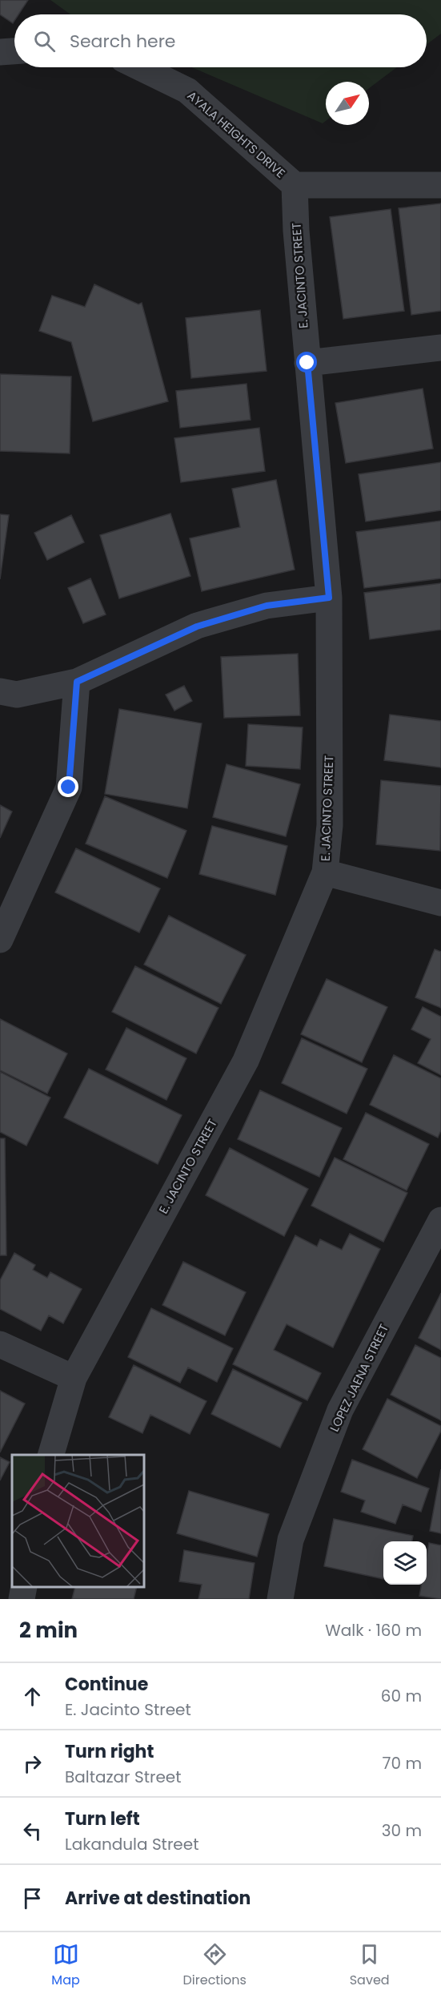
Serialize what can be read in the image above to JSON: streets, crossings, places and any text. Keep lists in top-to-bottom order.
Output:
{
  "streets": {
    "street": ["AYALA HEIGHTS DRIVE", "E. JACINTO STREET", "LOPEZ JAENA STREET"]
  },
  "crossings": [
    ["AYALA HEIGHTS DRIVE", "E. JACINTO STREET"]
  ],
  "north": "top right",
  "page": {
    "search": "Search here",
    "heading": ["2 min", "Walk · 160 m"],
    "list": [
      ["Continue", "E. Jacinto Street", "60 m"],
      ["Turn right", "Baltazar Street", "70 m"],
      ["Turn left", "Lakandula Street", "30 m"],
      "Arrive at destination"
    ],
    "nav": ["Map", "Directions", "Saved"]
  }
}
